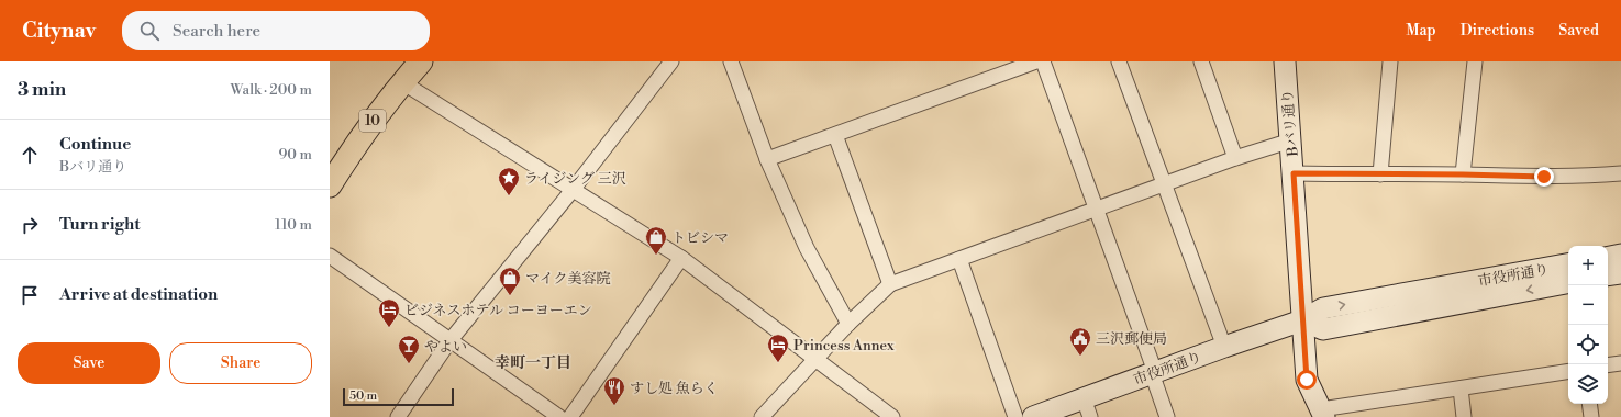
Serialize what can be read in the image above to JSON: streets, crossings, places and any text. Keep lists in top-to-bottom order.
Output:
{
  "streets": {
    "main road": ["10"],
    "street": ["Bバリ通り", "市役所通り"]
  },
  "crossings": [
    ["Bバリ通り", "市役所通り"]
  ],
  "districts": ["幸町一丁目"],
  "places": {
    "place": ["ライジング 三沢"],
    "shop": ["トビシマ", "マイク美容院"],
    "hotel": ["ビジネスホテル コーヨーエン", "Princess Annex"],
    "public building": ["三沢郵便局"],
    "bar": ["やよい"],
    "restaurant": ["すし処 魚らく"]
  },
  "scale_bar": "50 m",
  "page": {
    "header": "Citynav",
    "search": "Search here",
    "nav": ["Map", "Directions", "Saved"],
    "heading": ["3 min", "Walk · 200 m"],
    "list": [
      ["Continue", "Bバリ通り", "90 m"],
      ["Turn right", "110 m"],
      "Arrive at destination"
    ],
    "map_buttons": ["+", "−"],
    "buttons": ["Save", "Share"],
    "scale": "50 m"
  }
}
